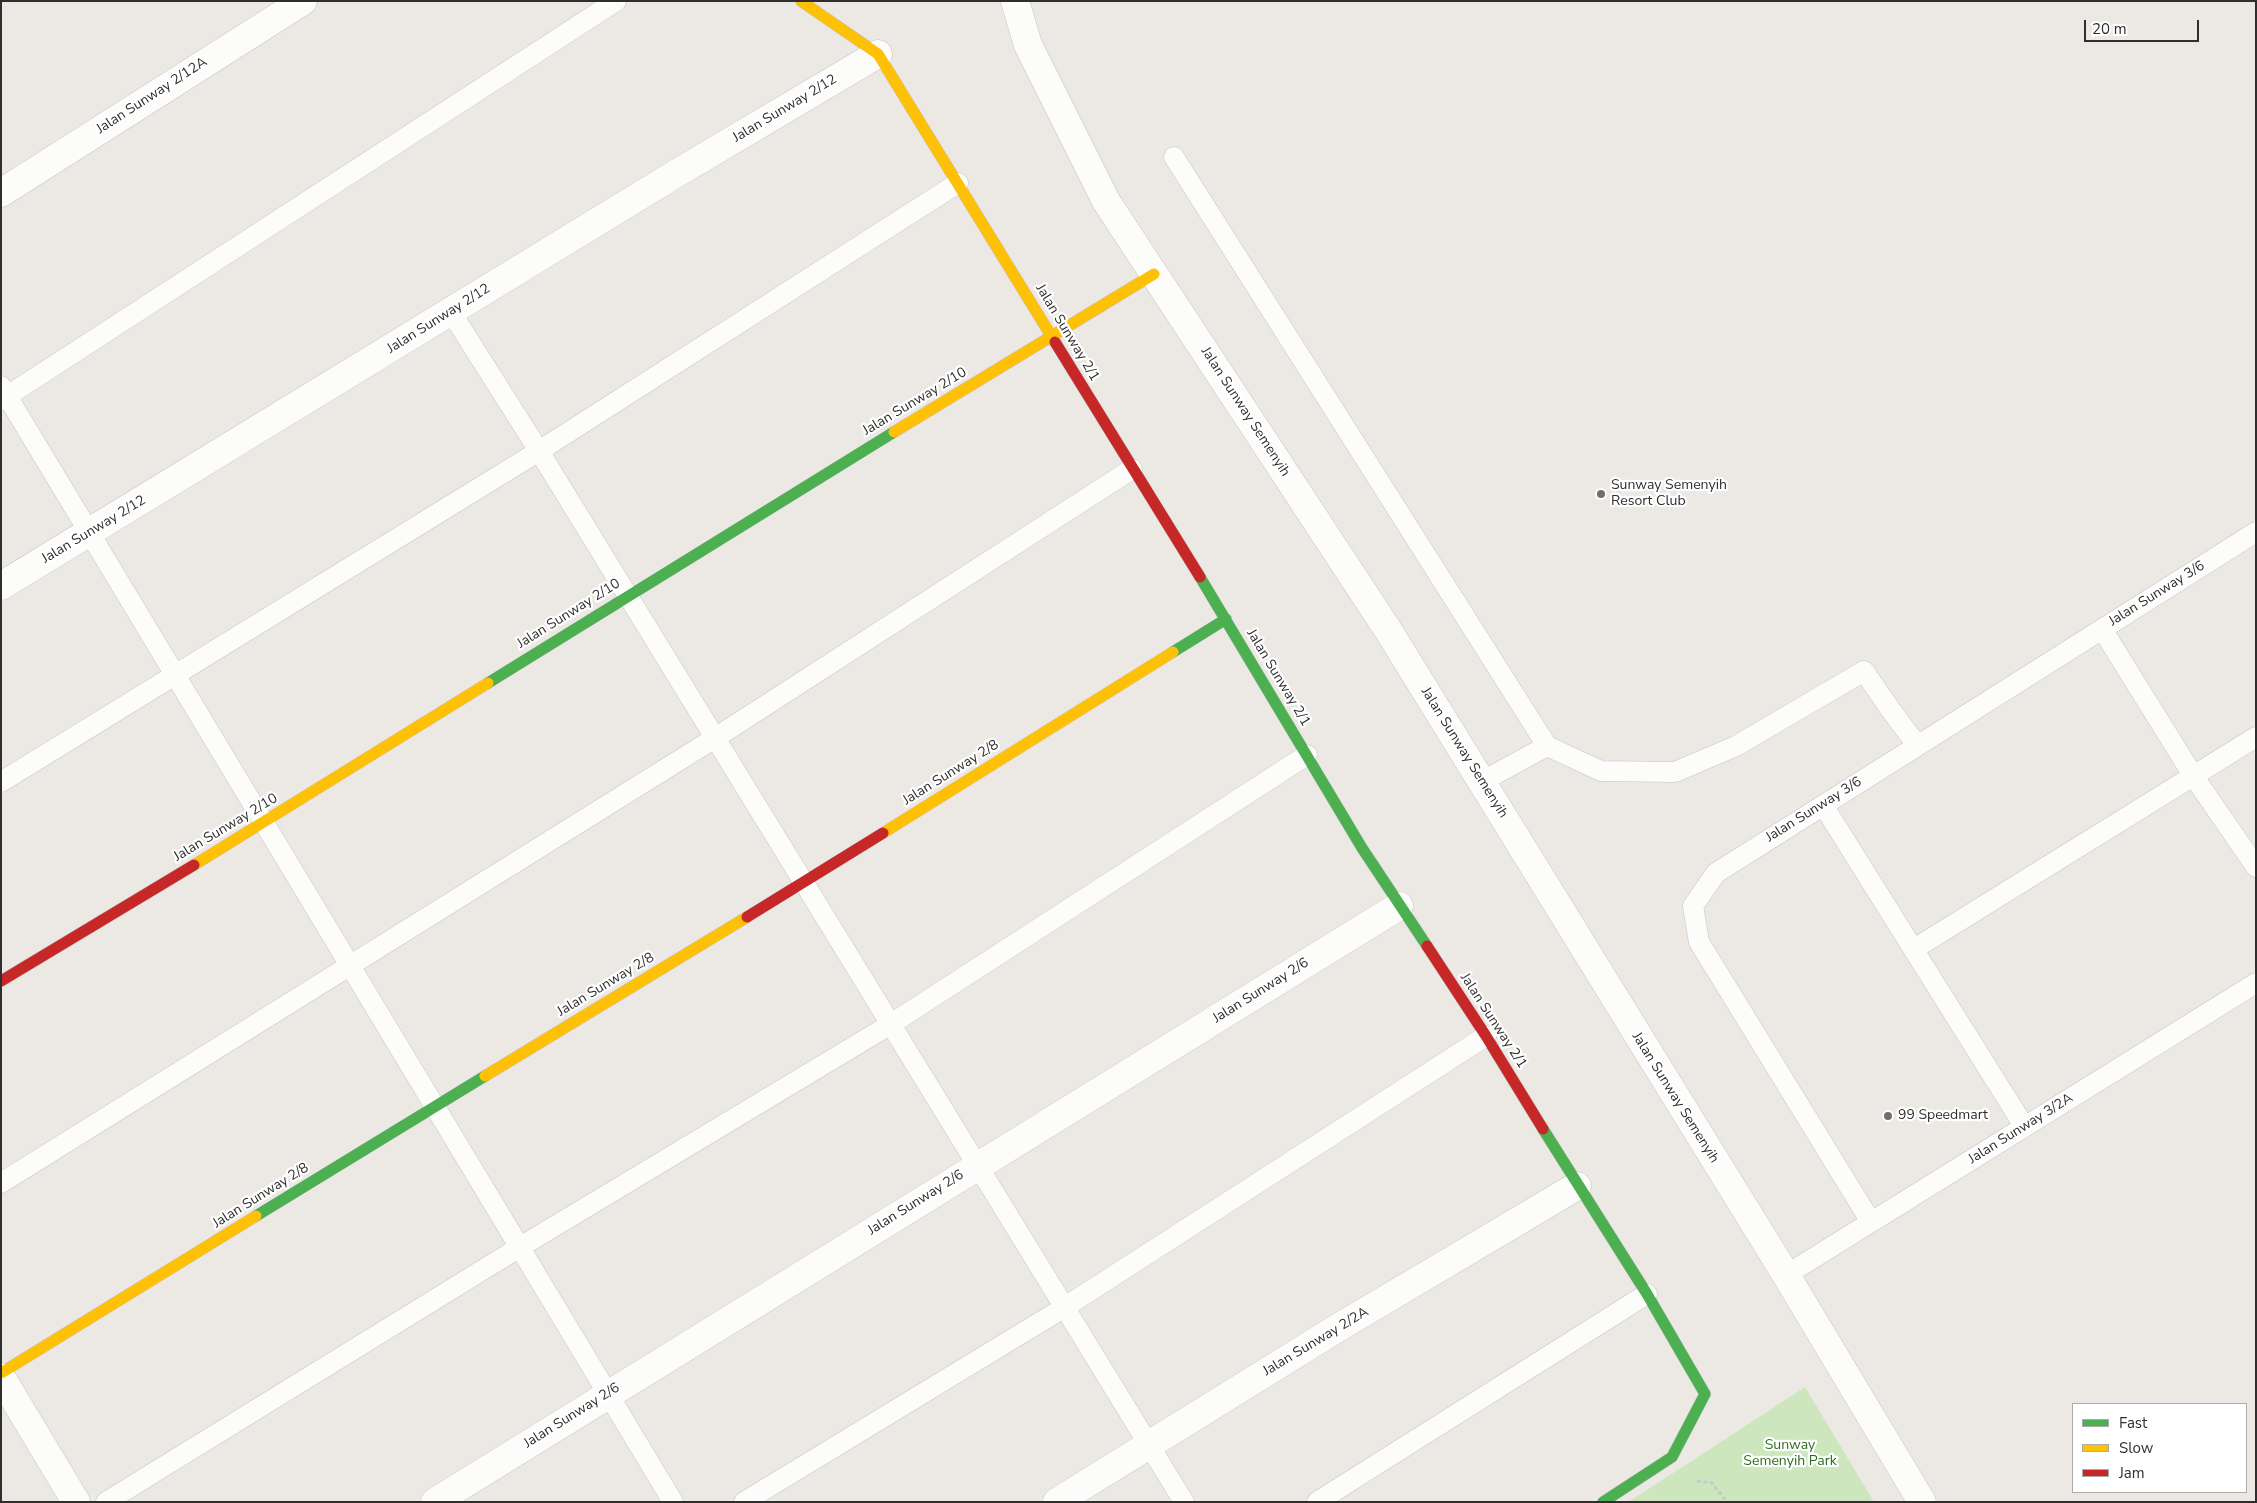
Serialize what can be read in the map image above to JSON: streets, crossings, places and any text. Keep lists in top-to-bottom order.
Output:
{
  "streets": {
    "street": [
      "Jalan Sunway 2/12A",
      "Jalan Sunway 2/12",
      "Jalan Sunway 2/1",
      "Jalan Sunway 2/10",
      "Jalan Sunway Semenyih",
      "Jalan Sunway 2/8",
      "Jalan Sunway 2/6",
      "Jalan Sunway 2/2A"
    ],
    "lane": ["Jalan Sunway 3/6", "Jalan Sunway 3/2A"]
  },
  "crossings": [
    ["Jalan Sunway 2/12", "Jalan Sunway 2/1"],
    ["Jalan Sunway 2/1", "Jalan Sunway 2/10"],
    ["Jalan Sunway 2/1", "Jalan Sunway 2/8"],
    ["Jalan Sunway 2/1", "Jalan Sunway 2/6"],
    ["Jalan Sunway 2/1", "Jalan Sunway 2/2A"],
    ["Jalan Sunway 2/10", "Jalan Sunway Semenyih"],
    ["Jalan Sunway Semenyih", "Jalan Sunway 3/2A"],
    ["Jalan Sunway 3/6", "Jalan Sunway 3/2A"]
  ],
  "parks": ["Sunway Semenyih Park"],
  "places": ["Sunway Semenyih Resort Club", "99 Speedmart"],
  "legend": ["Fast", "Slow", "Jam"],
  "scale_bar": "20 m"
}
